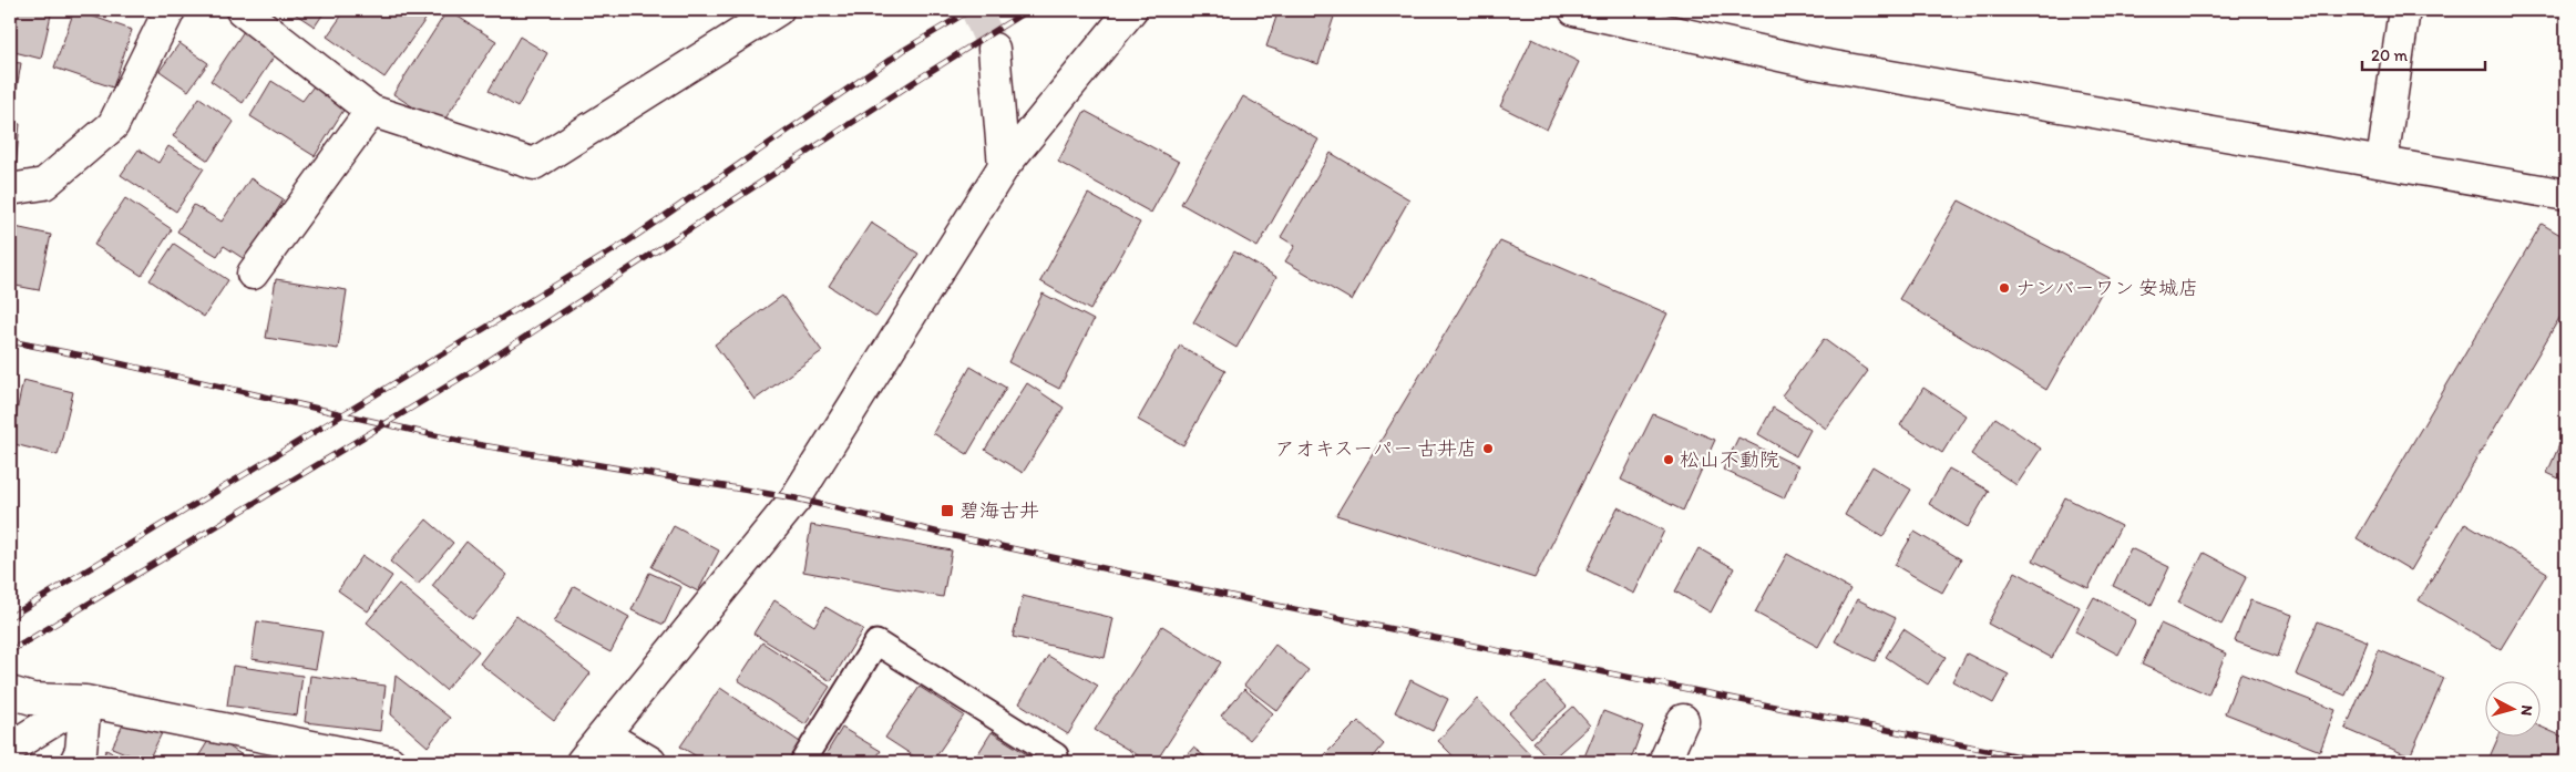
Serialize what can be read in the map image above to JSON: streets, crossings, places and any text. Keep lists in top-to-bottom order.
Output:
{
  "places": {
    "other": ["ナンバーワン 安城店", "アオキスーパー 古井店", "松山不動院"],
    "transit": ["碧海古井"]
  },
  "scale_bar": "20 m",
  "north": "right"
}
